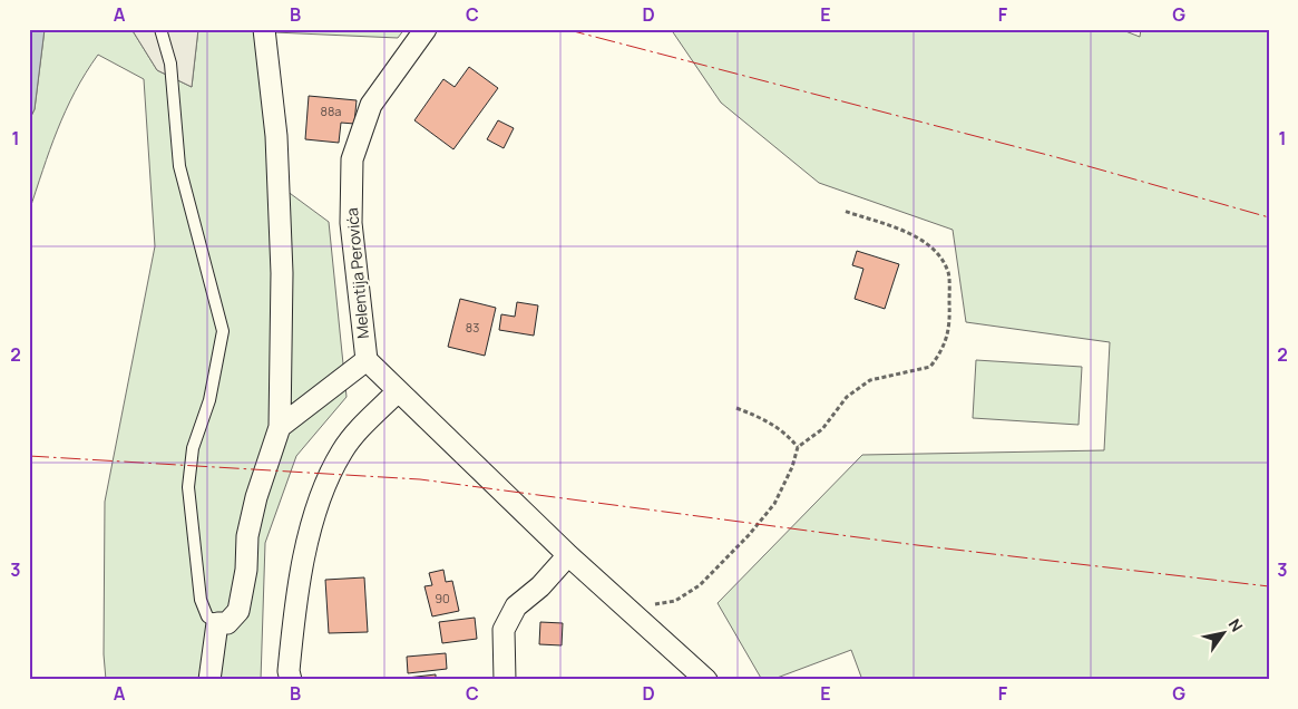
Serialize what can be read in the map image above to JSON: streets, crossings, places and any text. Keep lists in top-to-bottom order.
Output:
{
  "streets": {
    "street": ["Melentija Perovića"]
  },
  "house_numbers": ["88a", "83", "90"],
  "north": "top right",
  "grid": {
    "columns": [
      "A",
      "B",
      "C",
      "D",
      "E",
      "F",
      "G"
    ],
    "rows": ["1", "2", "3"]
  }
}
